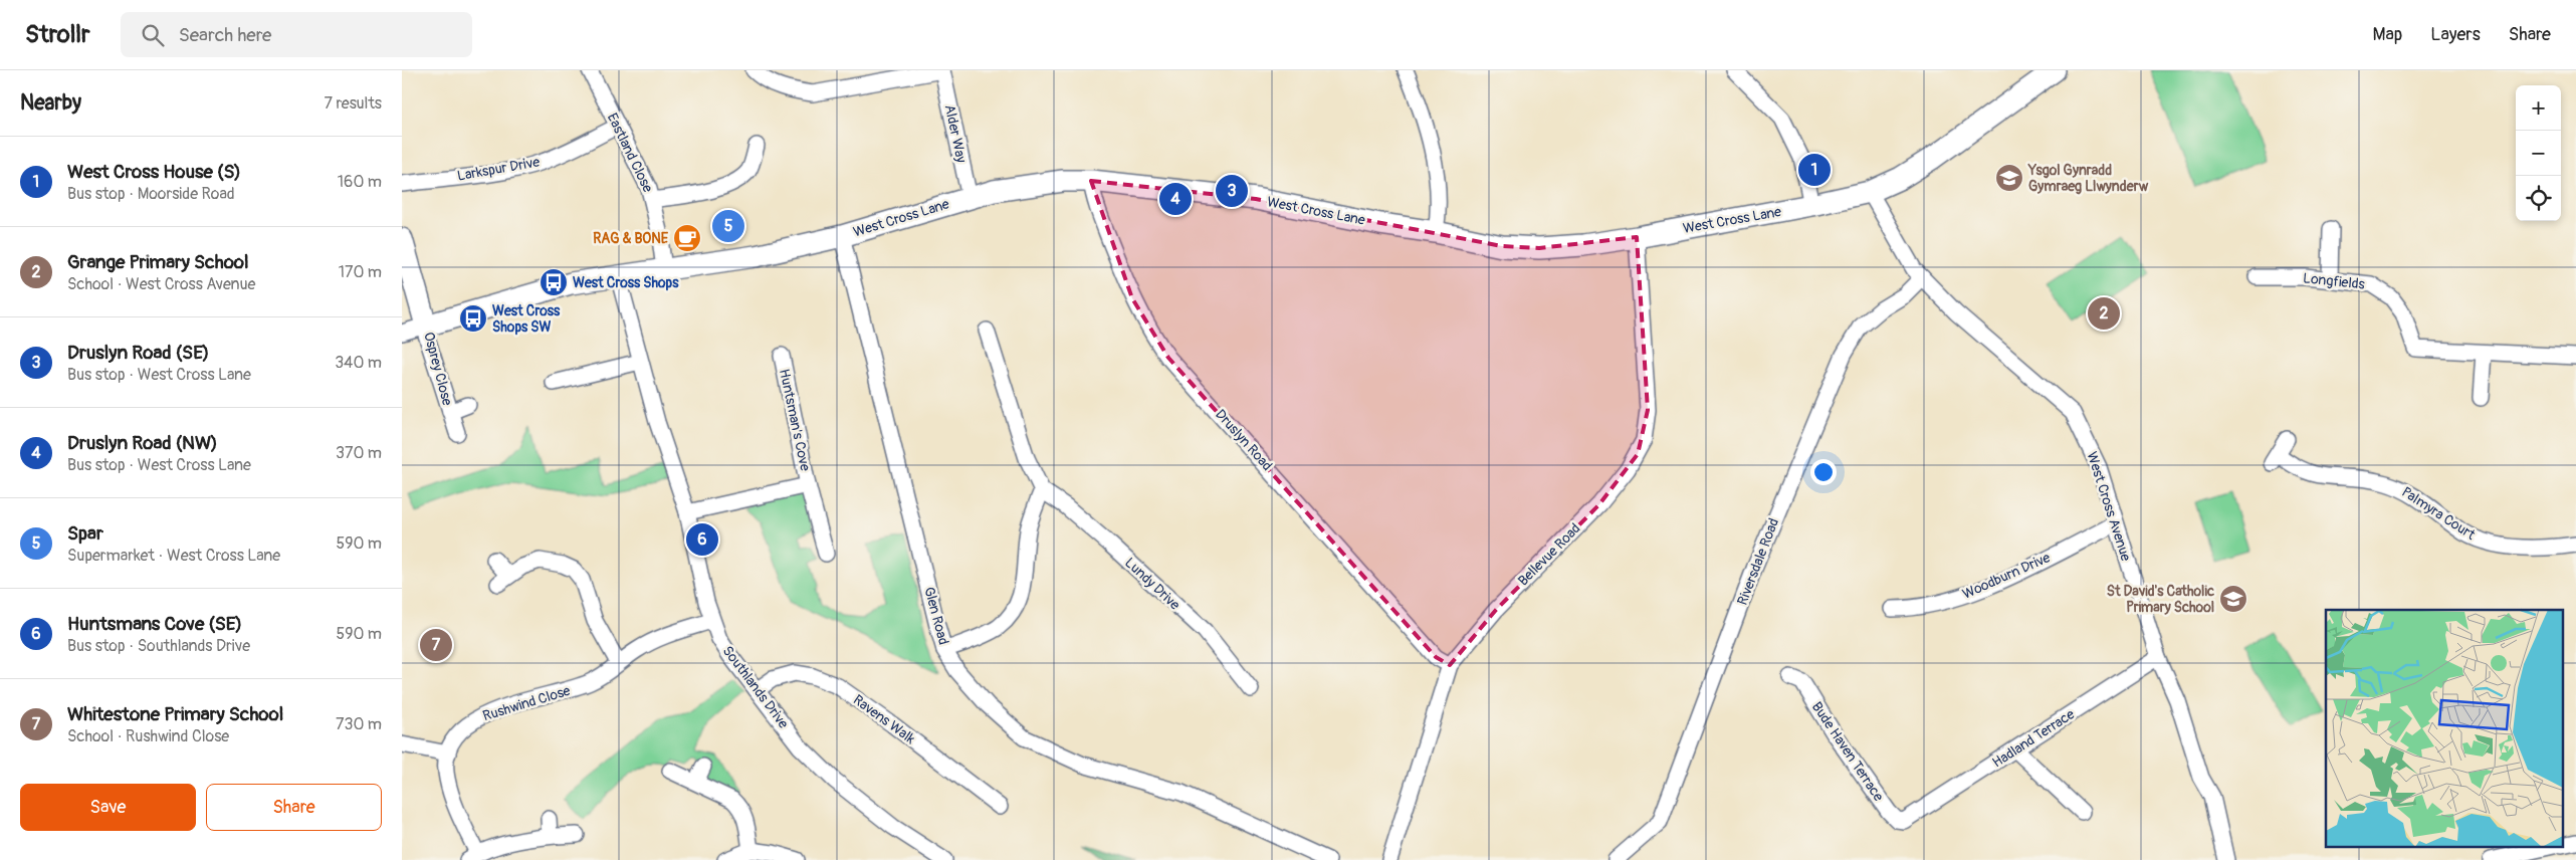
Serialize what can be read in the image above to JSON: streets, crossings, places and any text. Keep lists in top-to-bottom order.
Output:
{
  "streets": {
    "street": [
      "Alder Way",
      "Eastland Close",
      "Larkspur Drive",
      "West Cross Lane",
      "Longfields",
      "Osprey Close",
      "Huntsman's Cove",
      "Druslyn Road",
      "West Cross Avenue",
      "Palmyra Court",
      "Bellevue Road",
      "Riversdale Road",
      "Woodburn Drive",
      "Lundy Drive",
      "Glen Road",
      "Southlands Drive",
      "Rushwind Close",
      "Ravens Walk",
      "Hadland Terrace",
      "Bude Haven Terrace"
    ]
  },
  "crossings": [
    ["Alder Way", "West Cross Lane"],
    ["Eastland Close", "Larkspur Drive"],
    ["Eastland Close", "West Cross Lane"],
    ["West Cross Lane", "Osprey Close"],
    ["West Cross Lane", "Druslyn Road"],
    ["West Cross Lane", "West Cross Avenue"],
    ["West Cross Lane", "Bellevue Road"],
    ["West Cross Lane", "Glen Road"],
    ["West Cross Lane", "Southlands Drive"],
    ["Huntsman's Cove", "Southlands Drive"],
    ["Druslyn Road", "Bellevue Road"],
    ["West Cross Avenue", "Riversdale Road"],
    ["West Cross Avenue", "Woodburn Drive"],
    ["West Cross Avenue", "Hadland Terrace"],
    ["Southlands Drive", "Rushwind Close"],
    ["Southlands Drive", "Ravens Walk"],
    ["Hadland Terrace", "Bude Haven Terrace"]
  ],
  "places": {
    "school or university": ["Ysgol Gynradd Gymraeg Llwynderw", "St David's Catholic Primary School"],
    "cafe": ["RAG & BONE"],
    "bus stop": ["West Cross Shops", "West Cross Shops SW"]
  },
  "page": {
    "header": "Strollr",
    "search": "Search here",
    "nav": ["Map", "Layers", "Share"],
    "heading": ["Nearby", "7 results"],
    "map_buttons": ["+", "−"],
    "list": [
      {
        "mark": "1",
        "name": "West Cross House (S)",
        "note": "Bus stop · Moorside Road",
        "value": "160 m"
      },
      {
        "mark": "2",
        "name": "Grange Primary School",
        "note": "School · West Cross Avenue",
        "value": "170 m"
      },
      {
        "mark": "3",
        "name": "Druslyn Road (SE)",
        "note": "Bus stop · West Cross Lane",
        "value": "340 m"
      },
      {
        "mark": "4",
        "name": "Druslyn Road (NW)",
        "note": "Bus stop · West Cross Lane",
        "value": "370 m"
      },
      {
        "mark": "5",
        "name": "Spar",
        "note": "Supermarket · West Cross Lane",
        "value": "590 m"
      },
      {
        "mark": "6",
        "name": "Huntsmans Cove (SE)",
        "note": "Bus stop · Southlands Drive",
        "value": "590 m"
      },
      {
        "mark": "7",
        "name": "Whitestone Primary School",
        "note": "School · Rushwind Close",
        "value": "730 m"
      }
    ],
    "pins": [
      "1",
      "3",
      "4",
      "5",
      "2",
      "6",
      "7"
    ],
    "buttons": ["Save", "Share"]
  }
}
